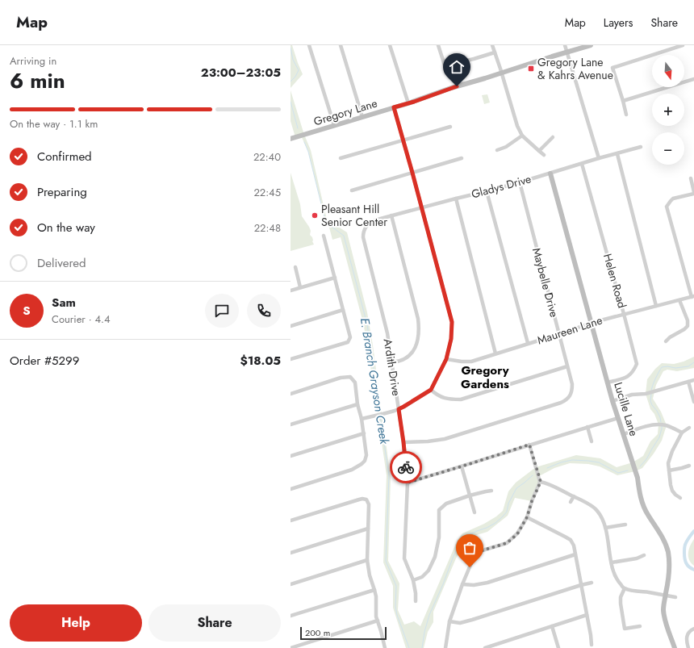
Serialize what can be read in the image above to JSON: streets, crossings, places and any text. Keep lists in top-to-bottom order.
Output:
{
  "streets": {
    "street": [
      "Gregory Lane",
      "Gladys Drive",
      "Helen Road",
      "Maybelle Drive",
      "Maureen Lane",
      "Ardith Drive",
      "Lucille Lane"
    ]
  },
  "crossings": [
    ["Gladys Drive", "Helen Road"],
    ["Gladys Drive", "Maybelle Drive"],
    ["Gladys Drive", "Ardith Drive"],
    ["Gladys Drive", "Lucille Lane"],
    ["Helen Road", "Maureen Lane"],
    ["Helen Road", "Lucille Lane"],
    ["Maybelle Drive", "Maureen Lane"],
    ["Maybelle Drive", "Ardith Drive"],
    ["Maureen Lane", "Lucille Lane"]
  ],
  "districts": ["Gregory Gardens"],
  "water": ["E. Branch Grayson Creek"],
  "places": {
    "transit": ["Gregory Lane & Kahrs Avenue"],
    "other": ["Pleasant Hill Senior Center"]
  },
  "scale_bar": "200 m",
  "north": "bottom",
  "page": {
    "header": "Map",
    "nav": ["Map", "Layers", "Share"],
    "heading": ["6 min", "Arriving in", "23:00–23:05"],
    "panel": [
      "Sam",
      "Courier · 4.4",
      "Order #5299",
      "$18.05"
    ],
    "map_buttons": ["+", "−"],
    "bar": "On the way · 1.1 km",
    "list": [
      ["Confirmed", "22:40"],
      ["Preparing", "22:45"],
      ["On the way", "22:48"],
      "Delivered"
    ],
    "round": "S",
    "buttons": ["Help", "Share"],
    "scale": "200 m"
  }
}
